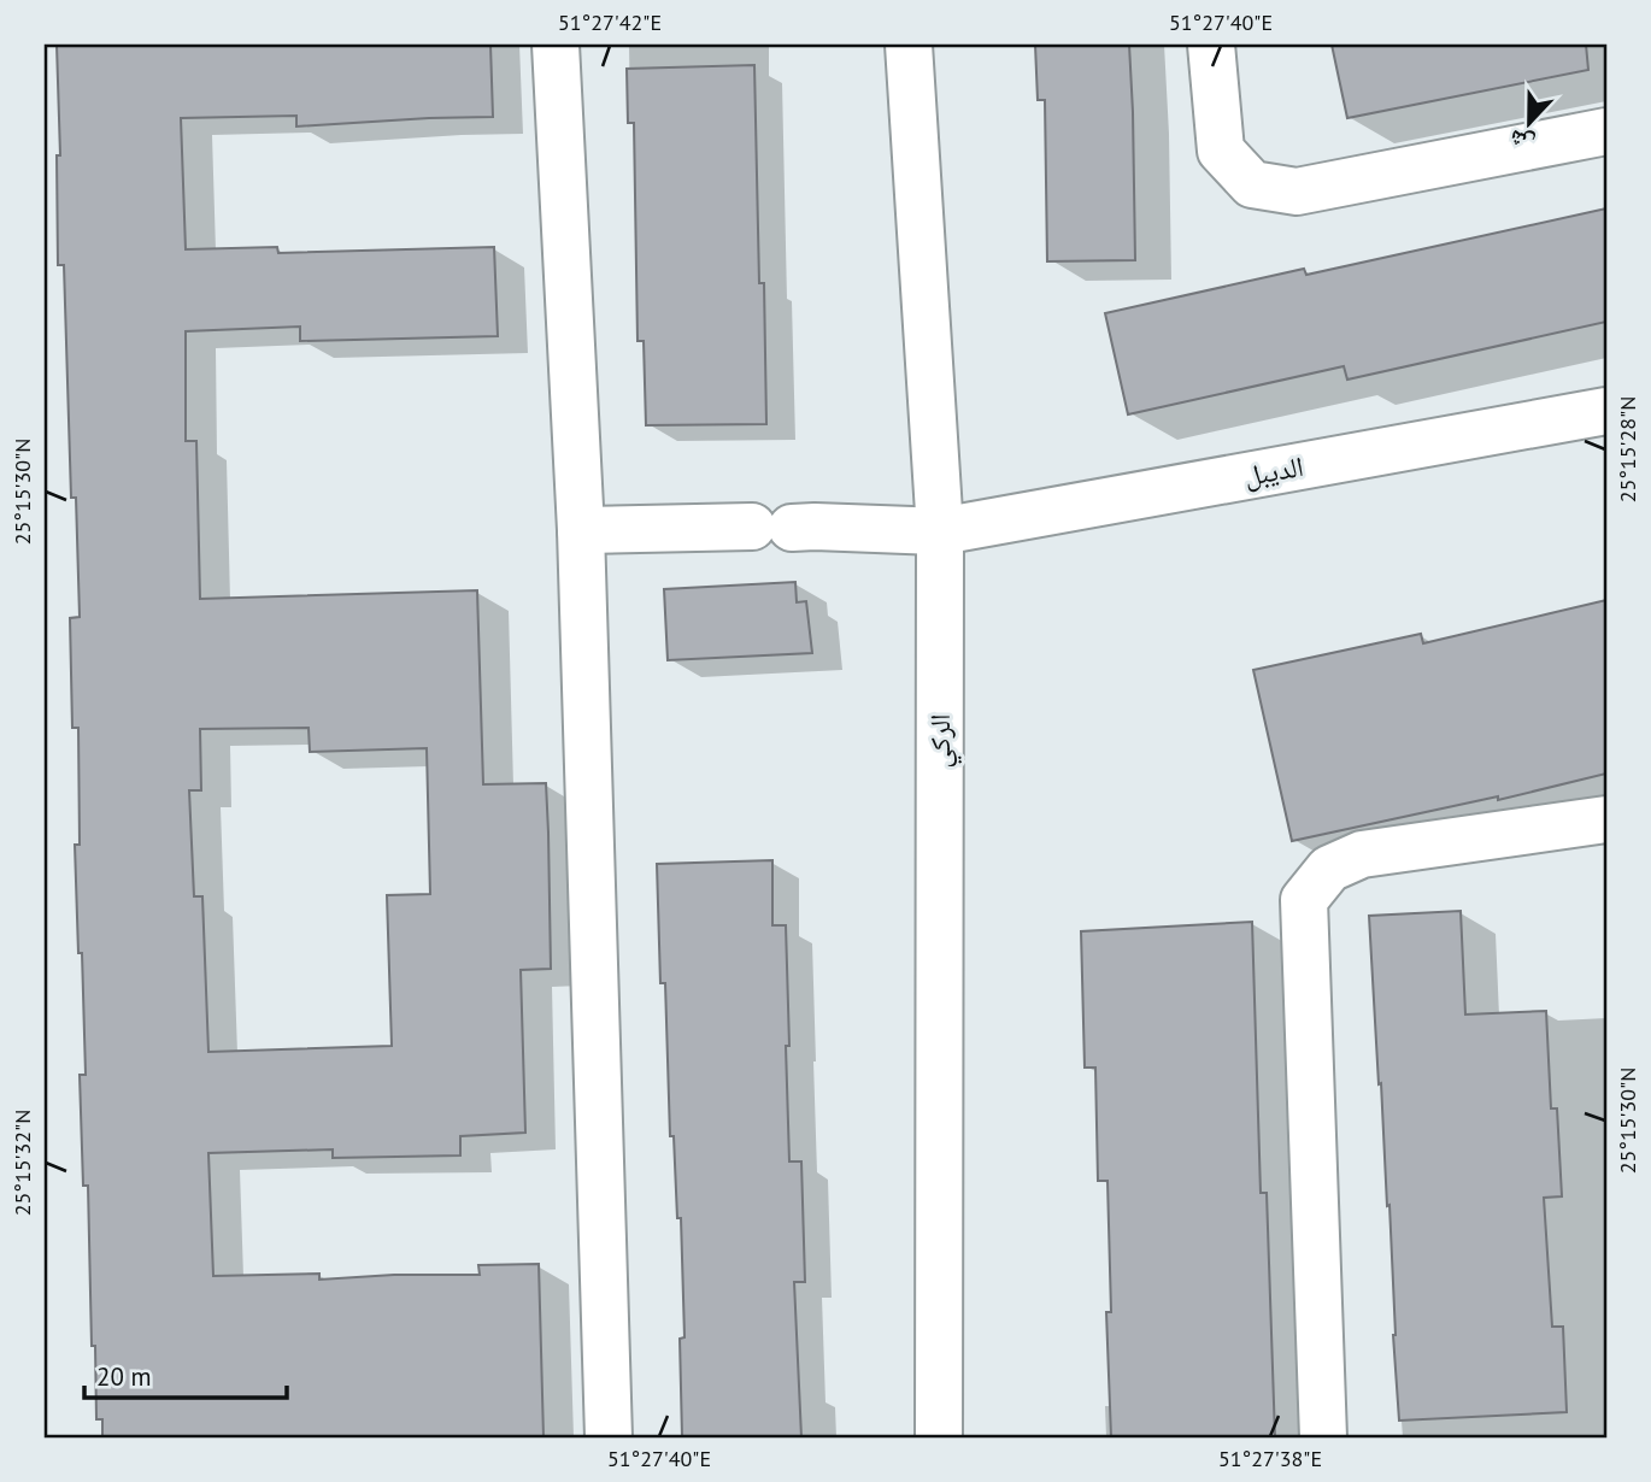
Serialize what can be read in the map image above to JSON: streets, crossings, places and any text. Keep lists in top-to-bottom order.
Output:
{
  "streets": {
    "street": ["الديبل", "الركي"]
  },
  "crossings": [
    ["الديبل", "الركي"]
  ],
  "scale_bar": "20 m",
  "north": "bottom",
  "coordinates": [
    "51°27'42\"E",
    "51°27'40\"E",
    "25°15'28\"N",
    "25°15'30\"N",
    "25°15'32\"N",
    "51°27'38\"E"
  ]
}
